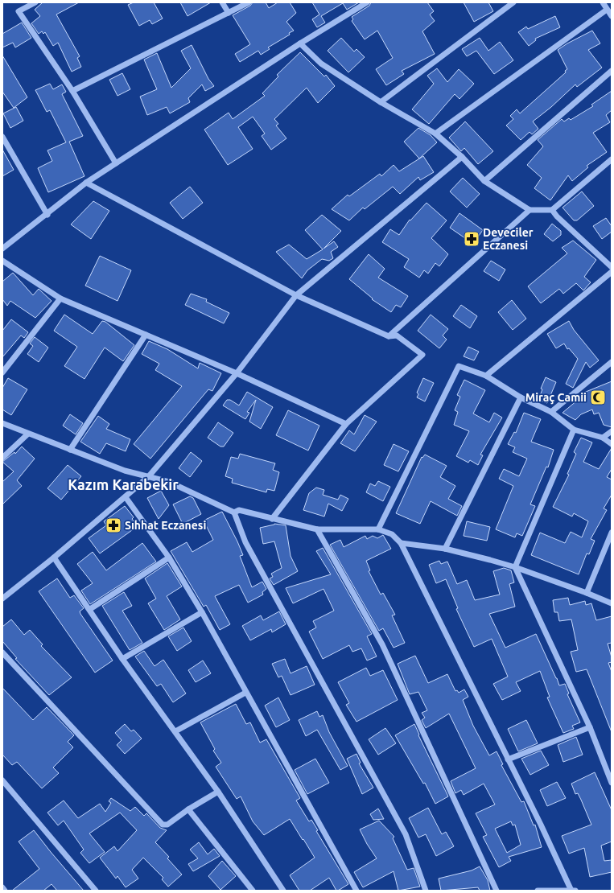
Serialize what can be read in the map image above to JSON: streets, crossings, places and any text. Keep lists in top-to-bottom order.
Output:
{
  "districts": ["Kazım Karabekir"],
  "places": {
    "pharmacy": ["Deveciler Eczanesi", "Sıhhat Eczanesi"],
    "mosque": ["Miraç Camii"]
  }
}
